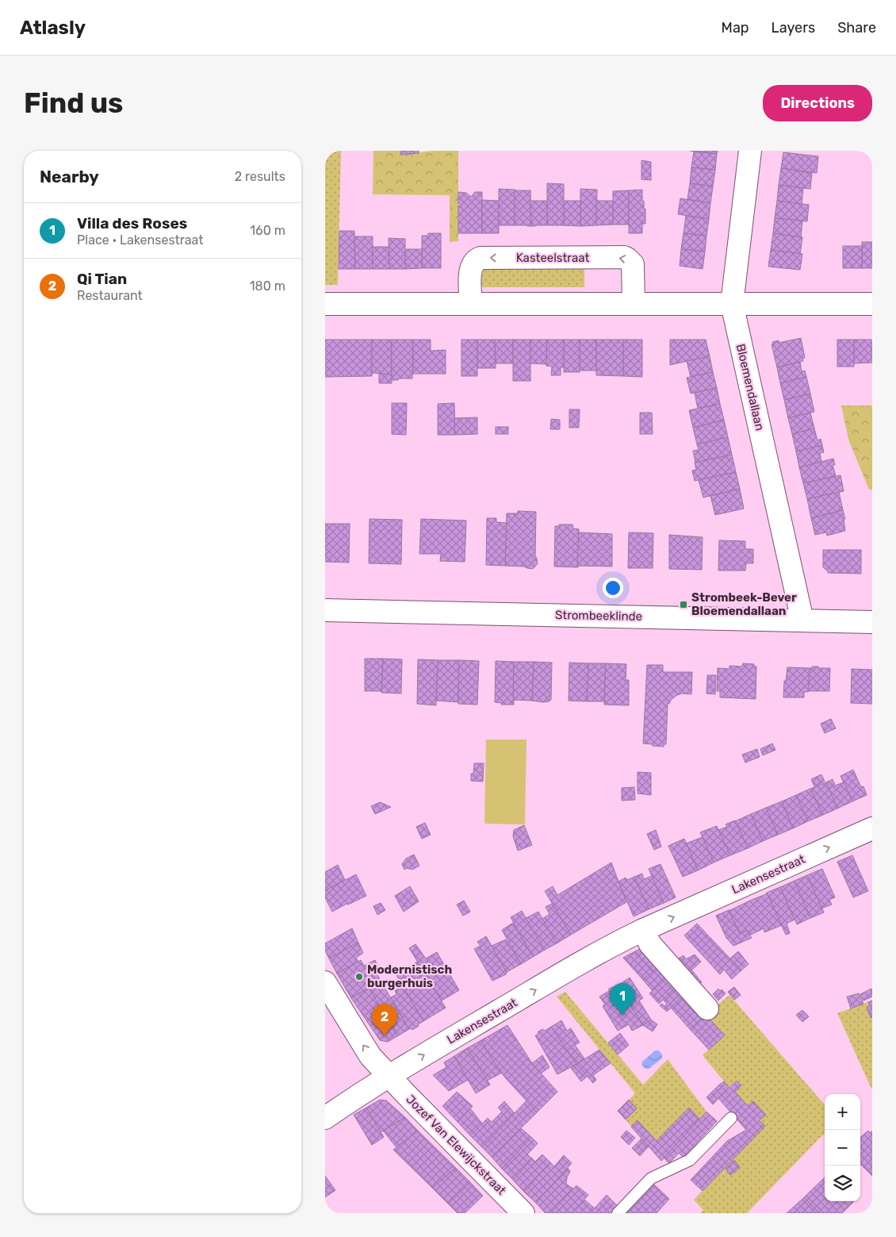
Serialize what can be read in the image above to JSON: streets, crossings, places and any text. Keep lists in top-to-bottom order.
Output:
{
  "streets": {
    "street": [
      "Kasteelstraat",
      "Bloemendallaan",
      "Strombeeklinde",
      "Lakensestraat",
      "Jozef Van Elewijckstraat"
    ]
  },
  "crossings": [
    ["Bloemendallaan", "Strombeeklinde"],
    ["Lakensestraat", "Jozef Van Elewijckstraat"]
  ],
  "one_way": ["Lakensestraat", "Jozef Van Elewijckstraat"],
  "places": {
    "transit": ["Strombeek-Bever Bloemendallaan"],
    "other": ["Modernistisch burgerhuis"]
  },
  "page": {
    "header": "Atlasly",
    "nav": ["Map", "Layers", "Share"],
    "buttons": "Directions",
    "title": "Find us",
    "heading": ["Nearby", "2 results"],
    "list": [
      {
        "mark": "1",
        "name": "Villa des Roses",
        "note": "Place · Lakensestraat",
        "value": "160 m"
      },
      {
        "mark": "2",
        "name": "Qi Tian",
        "note": "Restaurant",
        "value": "180 m"
      }
    ],
    "pins": ["1", "2"],
    "map_buttons": ["+", "−"]
  }
}
